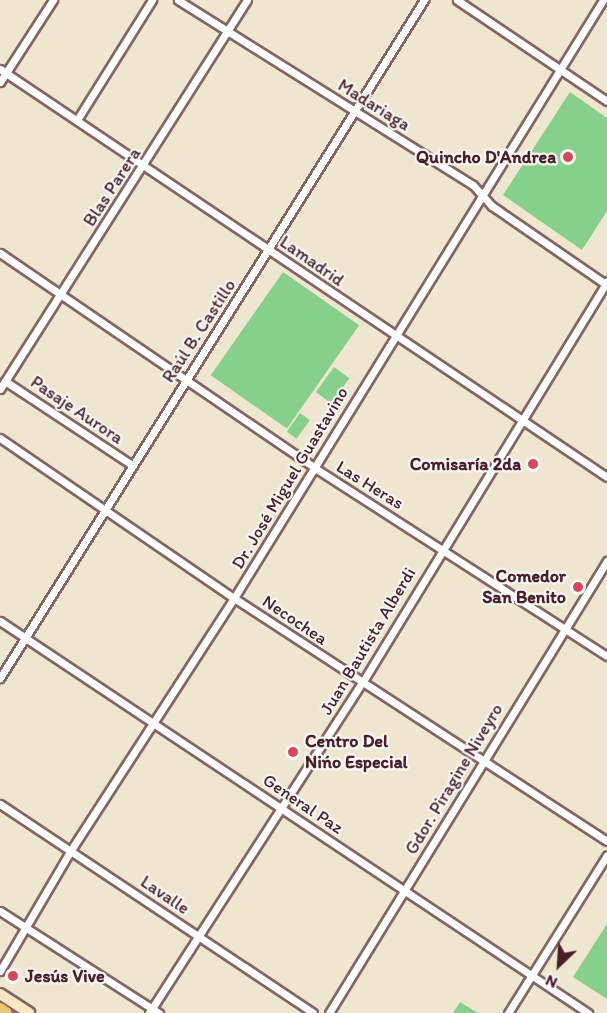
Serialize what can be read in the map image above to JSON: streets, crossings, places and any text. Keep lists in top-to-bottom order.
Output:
{
  "streets": {
    "street": [
      "Madariaga",
      "Blas Parera",
      "Lamadrid",
      "Raúl B. Castillo",
      "Pasaje Aurora",
      "Dr. José Miguel Guastavino",
      "Las Heras",
      "Necochea",
      "Juan Bautista Alberdi",
      "Gdor. Piragine Niveyro",
      "General Paz",
      "Lavalle"
    ]
  },
  "crossings": [
    ["Madariaga", "Blas Parera"],
    ["Madariaga", "Raúl B. Castillo"],
    ["Madariaga", "Dr. José Miguel Guastavino"],
    ["Madariaga", "Juan Bautista Alberdi"],
    ["Blas Parera", "Lamadrid"],
    ["Blas Parera", "Pasaje Aurora"],
    ["Blas Parera", "Las Heras"],
    ["Lamadrid", "Raúl B. Castillo"],
    ["Lamadrid", "Dr. José Miguel Guastavino"],
    ["Lamadrid", "Juan Bautista Alberdi"],
    ["Raúl B. Castillo", "Pasaje Aurora"],
    ["Raúl B. Castillo", "Las Heras"],
    ["Raúl B. Castillo", "Necochea"],
    ["Raúl B. Castillo", "General Paz"],
    ["Dr. José Miguel Guastavino", "Las Heras"],
    ["Dr. José Miguel Guastavino", "Necochea"],
    ["Dr. José Miguel Guastavino", "General Paz"],
    ["Dr. José Miguel Guastavino", "Lavalle"],
    ["Las Heras", "Juan Bautista Alberdi"],
    ["Las Heras", "Gdor. Piragine Niveyro"],
    ["Necochea", "Juan Bautista Alberdi"],
    ["Necochea", "Gdor. Piragine Niveyro"],
    ["Juan Bautista Alberdi", "General Paz"],
    ["Juan Bautista Alberdi", "Lavalle"],
    ["Gdor. Piragine Niveyro", "General Paz"]
  ],
  "places": [
    "Quincho D'Andrea",
    "Comisaría 2da",
    "Comedor San Benito",
    "Centro Del Nińo Especial",
    "Jesús Vive"
  ],
  "north": "bottom left"
}
